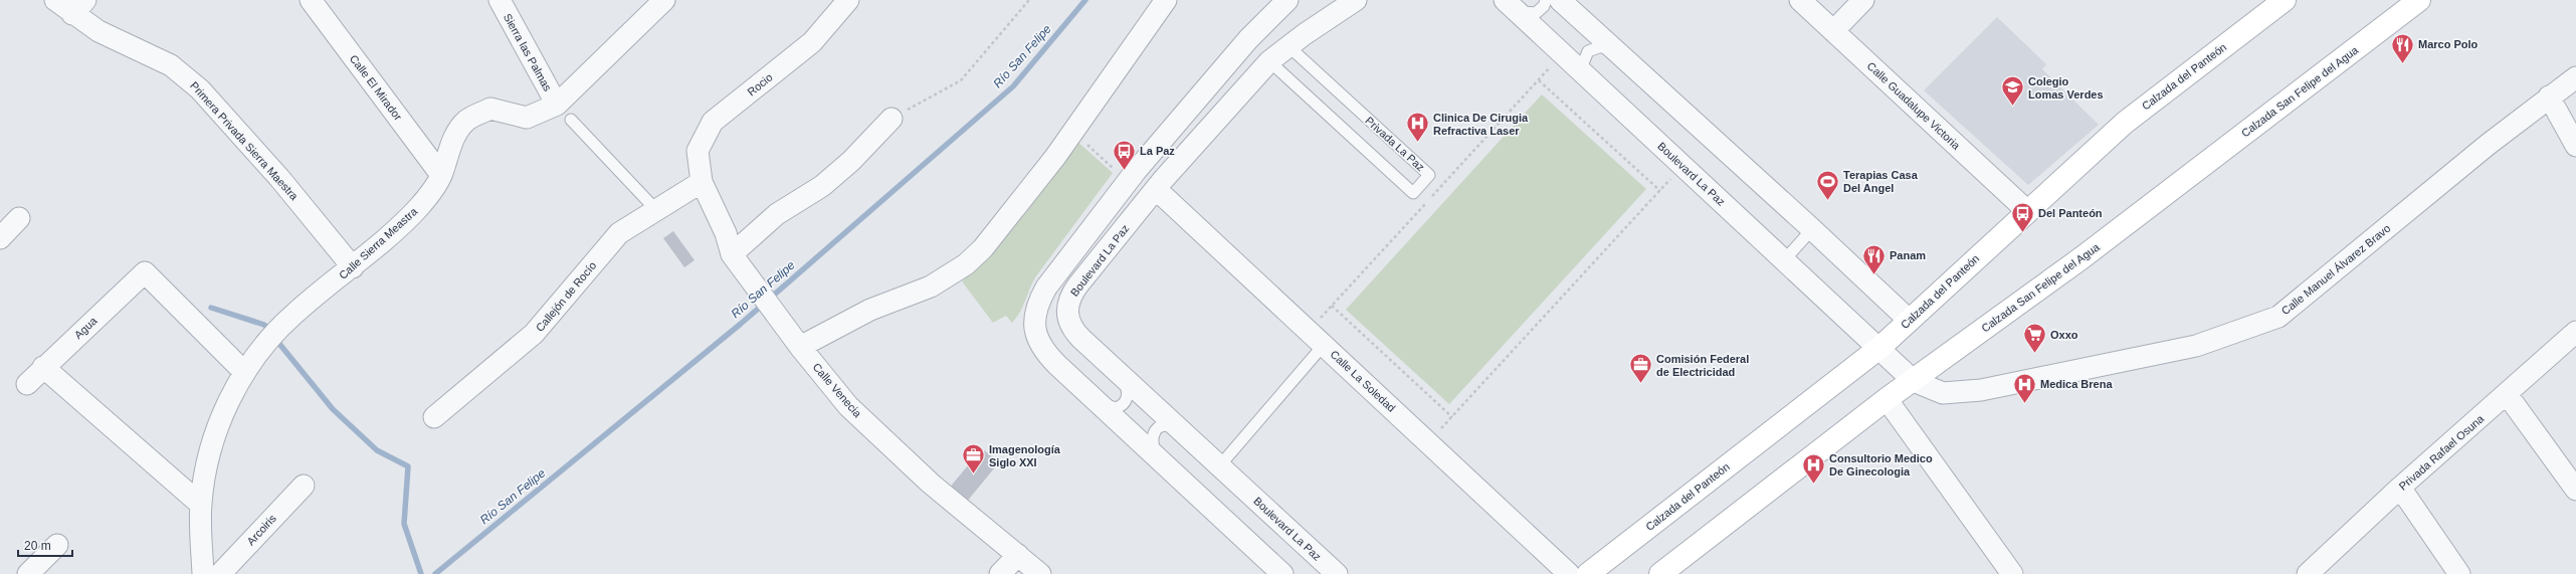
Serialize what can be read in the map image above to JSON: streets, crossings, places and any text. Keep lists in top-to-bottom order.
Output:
{
  "streets": {
    "main road": ["Calzada del Panteón", "Calzada San Felipe del Agua"],
    "street": [
      "Sierra las Palmas",
      "Rocio",
      "Calle El Mirador",
      "Calle Guadalupe Victoria",
      "Primera Privada Sierra Maestra",
      "Boulevard La Paz",
      "Calle Sierra Meastra",
      "Calle Manuel Álvarez Bravo",
      "Callejón de Rocío",
      "Agua",
      "Calle La Soledad",
      "Calle Venecia",
      "Privada Rafael Osuna",
      "Arcoiris"
    ],
    "lane": ["Privada La Paz"]
  },
  "crossings": [
    ["Sierra las Palmas", "Calle Sierra Meastra"],
    ["Calzada del Panteón", "Calle Guadalupe Victoria"],
    ["Calzada del Panteón", "Boulevard La Paz"],
    ["Calzada del Panteón", "Calle Manuel Álvarez Bravo"],
    ["Rocio", "Callejón de Rocío"],
    ["Rocio", "Calle Venecia"],
    ["Calle El Mirador", "Calle Sierra Meastra"],
    ["Calzada San Felipe del Agua", "Calle Manuel Álvarez Bravo"],
    ["Primera Privada Sierra Maestra", "Calle Sierra Meastra"],
    ["Privada La Paz", "Boulevard La Paz"],
    ["Boulevard La Paz", "Calle Manuel Álvarez Bravo"],
    ["Boulevard La Paz", "Calle La Soledad"],
    ["Calle Sierra Meastra", "Agua"],
    ["Callejón de Rocío", "Calle Venecia"]
  ],
  "water": ["Río San Felipe"],
  "places": {
    "restaurant": ["Marco Polo", "Panam"],
    "school or university": ["Colegio Lomas Verdes"],
    "hospital": ["Clinica De Cirugia Refractiva Laser", "Medica Brena", "Consultorio Medico De Ginecologia"],
    "bus stop": ["La Paz", "Del Panteón"],
    "sports": ["Terapias Casa Del Angel"],
    "supermarket": ["Oxxo"],
    "office": ["Comisión Federal de Electricidad", "Imagenología Siglo XXI"]
  },
  "scale_bar": "20 m"
}
